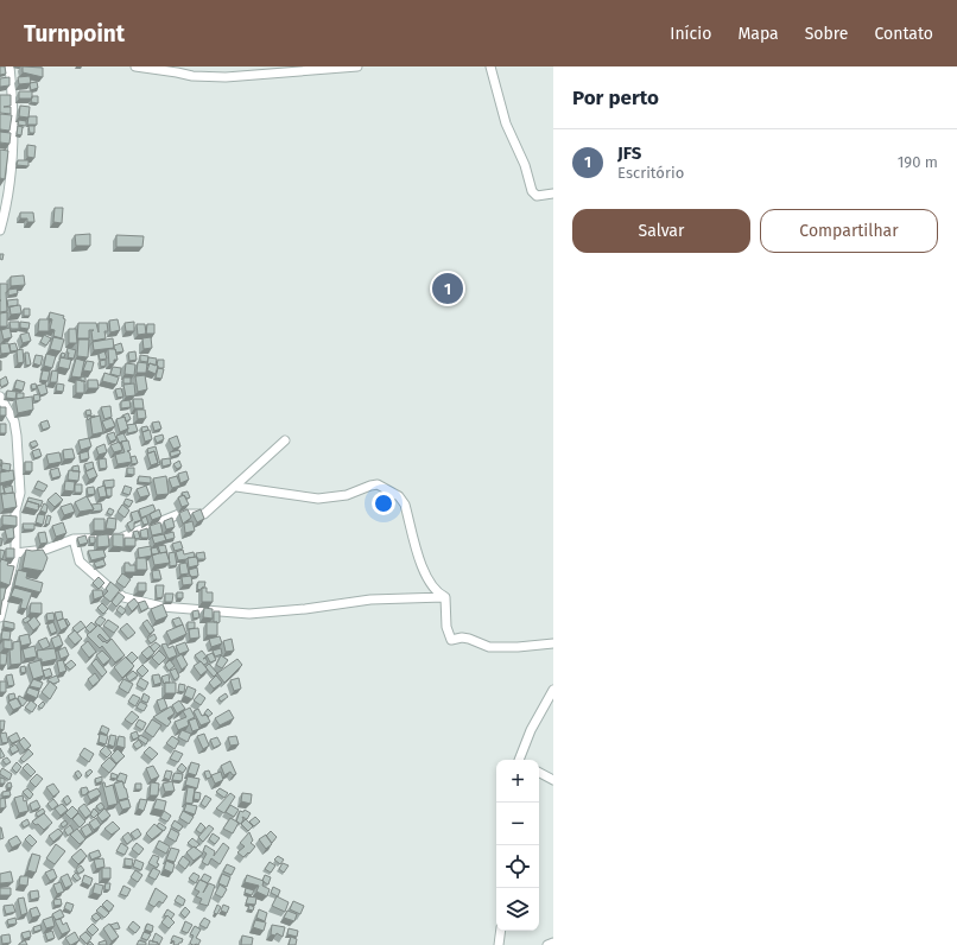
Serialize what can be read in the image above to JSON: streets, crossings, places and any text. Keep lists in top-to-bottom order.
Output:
{
  "page": {
    "header": "Turnpoint",
    "nav": [
      "Início",
      "Mapa",
      "Sobre",
      "Contato"
    ],
    "heading": "Por perto",
    "list": [
      {
        "mark": "1",
        "name": "JFS",
        "note": "Escritório",
        "value": "190 m"
      }
    ],
    "buttons": ["Salvar", "Compartilhar"],
    "pins": "1",
    "map_buttons": ["+", "−"]
  }
}
